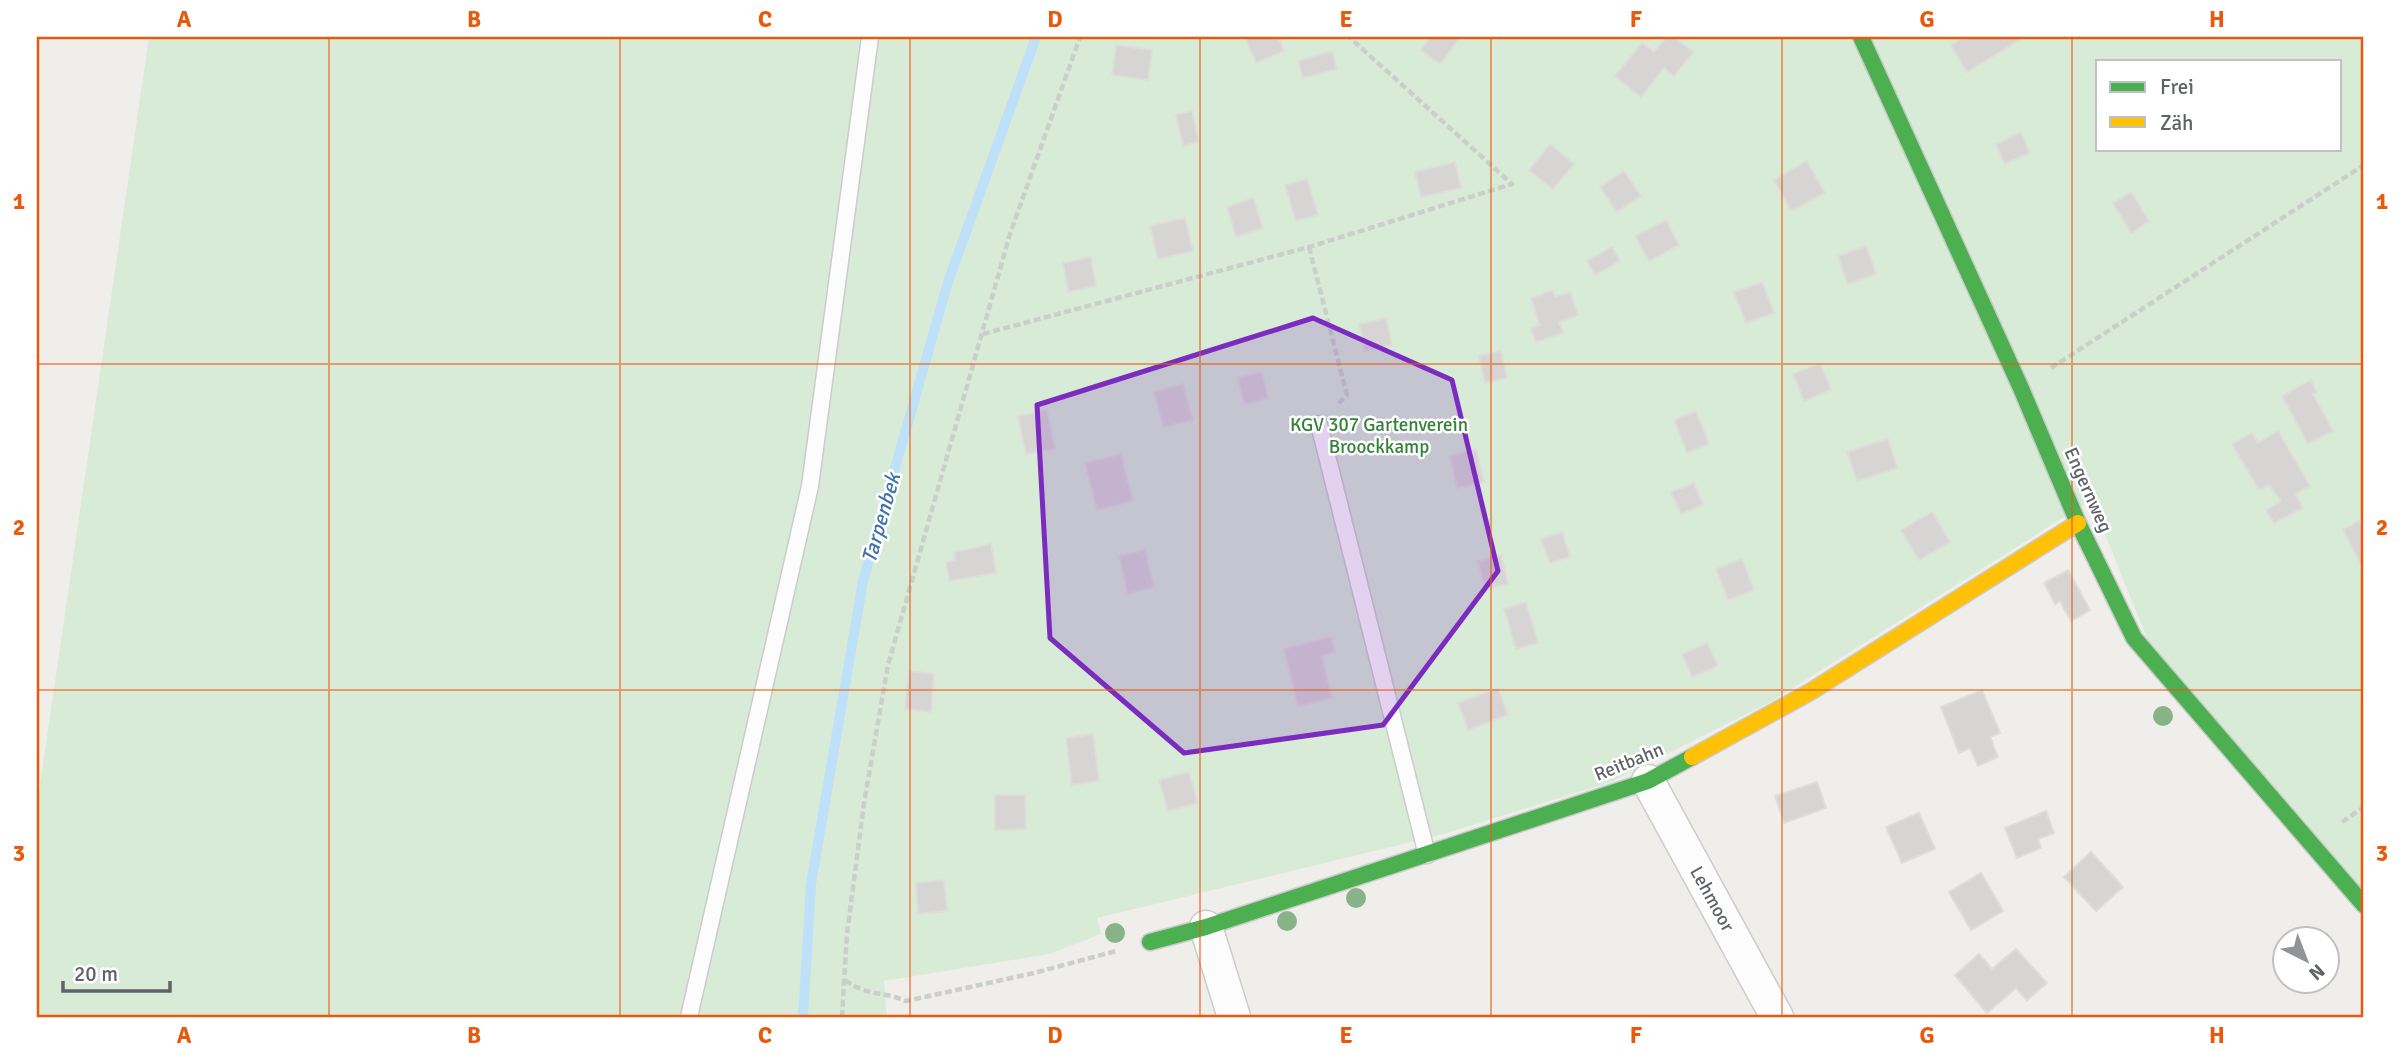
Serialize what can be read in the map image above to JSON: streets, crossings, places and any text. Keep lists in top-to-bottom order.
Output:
{
  "streets": {
    "street": ["Engernweg", "Reitbahn", "Lehmoor"]
  },
  "crossings": [
    ["Engernweg", "Reitbahn"],
    ["Reitbahn", "Lehmoor"]
  ],
  "water": ["Tarpenbek"],
  "parks": ["KGV 307 Gartenverein Broockkamp"],
  "legend": ["Frei", "Zäh"],
  "scale_bar": "20 m",
  "north": "bottom right",
  "grid": {
    "columns": [
      "A",
      "B",
      "C",
      "D",
      "E",
      "F",
      "G",
      "H"
    ],
    "rows": ["1", "2", "3"]
  }
}
